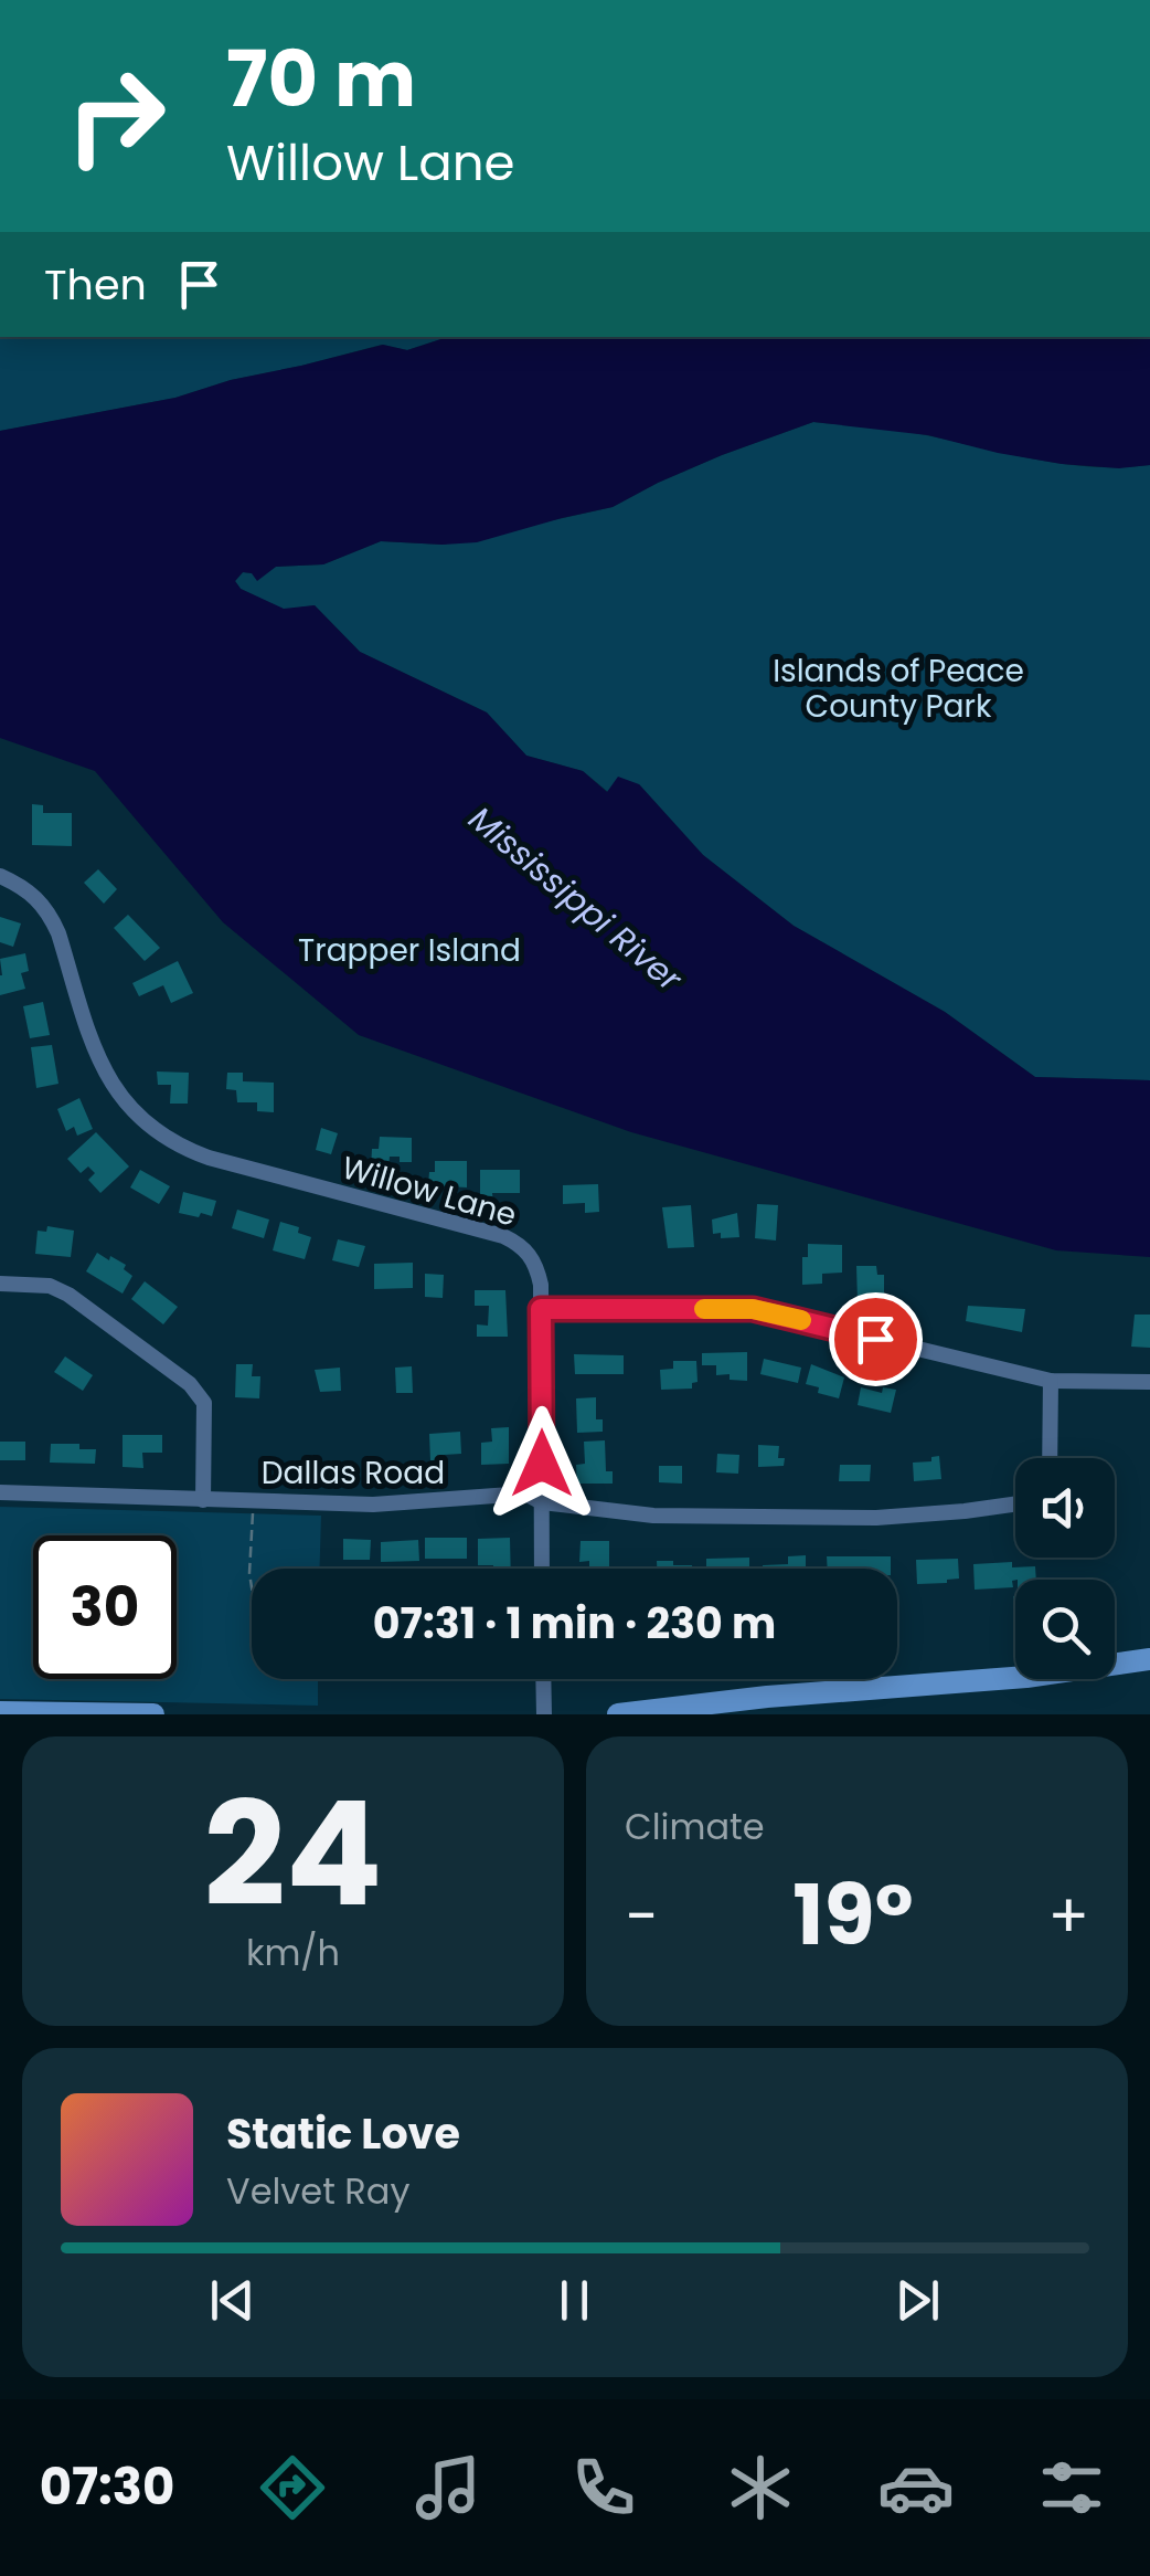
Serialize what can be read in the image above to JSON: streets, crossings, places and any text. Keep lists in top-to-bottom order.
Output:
{
  "streets": {
    "street": ["Willow Lane", "Dallas Road"]
  },
  "crossings": [
    ["Willow Lane", "Dallas Road"]
  ],
  "water": ["Mississippi River"],
  "parks": ["Islands of Peace County Park", "Trapper Island"],
  "page": {
    "turn": ["70 m", "Willow Lane"],
    "then": "Then",
    "limit": "30",
    "trip": "07:31 · 1 min · 230 m",
    "tile": [
      ["24", "km/h"],
      "Climate"
    ],
    "heat": ["−", "19°", "+"],
    "song": ["Static Love", "Velvet Ray"],
    "tabs": "07:30"
  }
}
